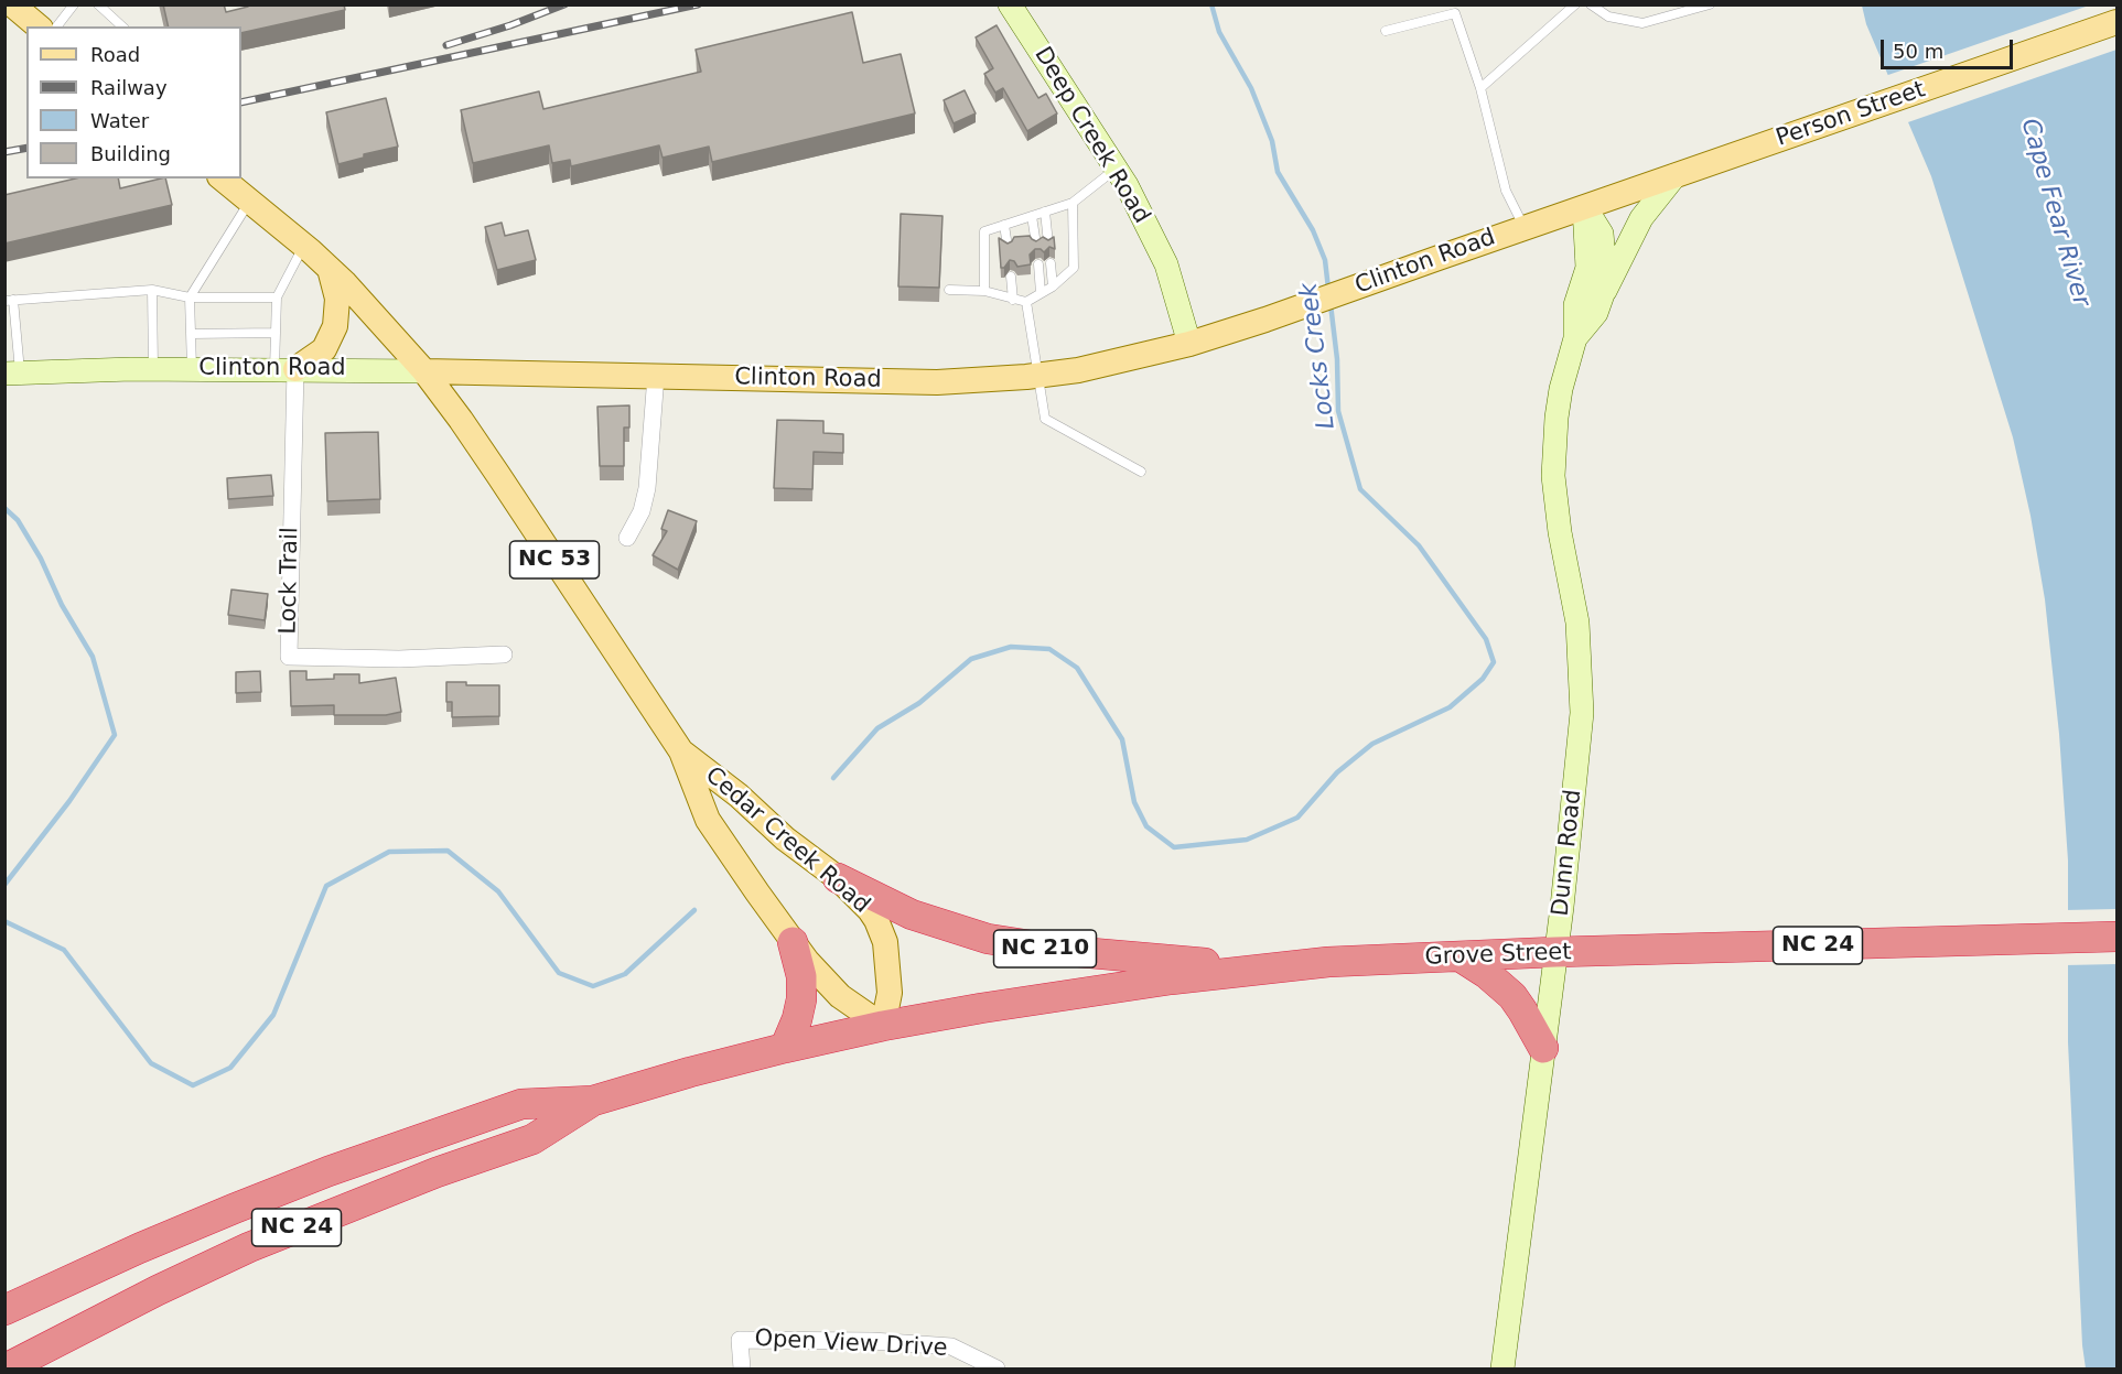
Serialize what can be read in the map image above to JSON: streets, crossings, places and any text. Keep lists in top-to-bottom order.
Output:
{
  "streets": {
    "highway": ["NC 24", "NC 210", "Grove Street"],
    "main road": [
      "Person Street",
      "Clinton Road",
      "NC 53",
      "Cedar Creek Road"
    ],
    "street": [
      "Deep Creek Road",
      "Lock Trail",
      "Dunn Road",
      "Open View Drive"
    ]
  },
  "crossings": [
    ["Person Street", "Clinton Road"],
    ["Person Street", "Dunn Road"],
    ["Deep Creek Road", "Clinton Road"],
    ["Clinton Road", "Lock Trail"],
    ["Clinton Road", "Cedar Creek Road"],
    ["Clinton Road", "Dunn Road"],
    ["Cedar Creek Road", "NC 24"],
    ["Cedar Creek Road", "NC 210"],
    ["Cedar Creek Road", "Grove Street"],
    ["Dunn Road", "Grove Street"],
    ["NC 24", "Grove Street"],
    ["NC 210", "Grove Street"]
  ],
  "water": ["Cape Fear River", "Locks Creek"],
  "legend": [
    "Road",
    "Railway",
    "Water",
    "Building"
  ],
  "scale_bar": "50 m"
}
